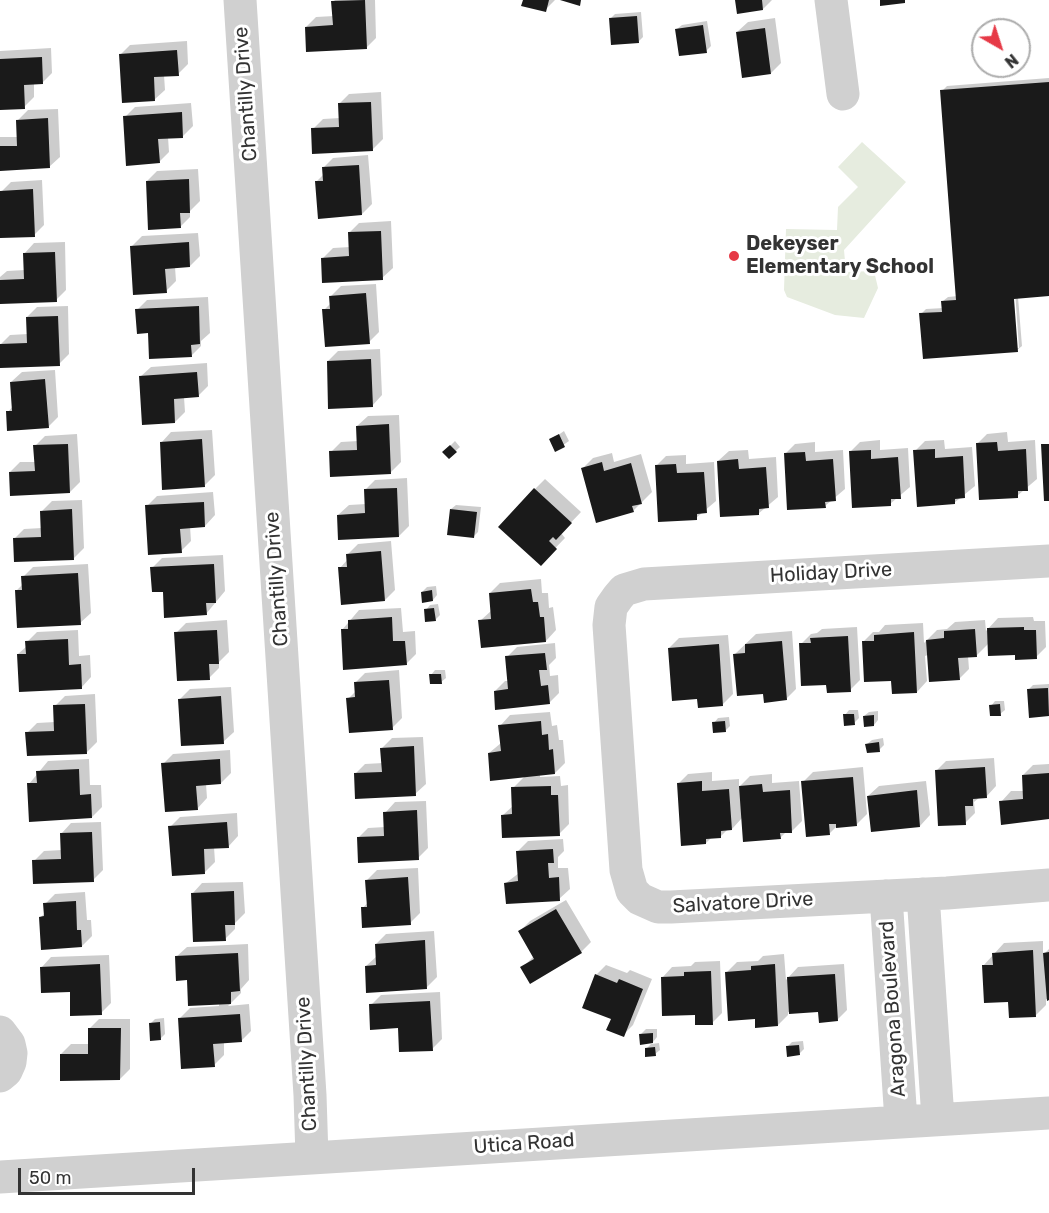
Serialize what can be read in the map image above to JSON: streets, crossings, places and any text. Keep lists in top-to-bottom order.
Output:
{
  "streets": {
    "street": [
      "Chantilly Drive",
      "Holiday Drive",
      "Salvatore Drive",
      "Aragona Boulevard",
      "Utica Road"
    ]
  },
  "crossings": [
    ["Chantilly Drive", "Utica Road"],
    ["Holiday Drive", "Salvatore Drive"],
    ["Salvatore Drive", "Aragona Boulevard"],
    ["Aragona Boulevard", "Utica Road"]
  ],
  "places": ["Dekeyser Elementary School"],
  "scale_bar": "50 m",
  "north": "bottom right"
}
